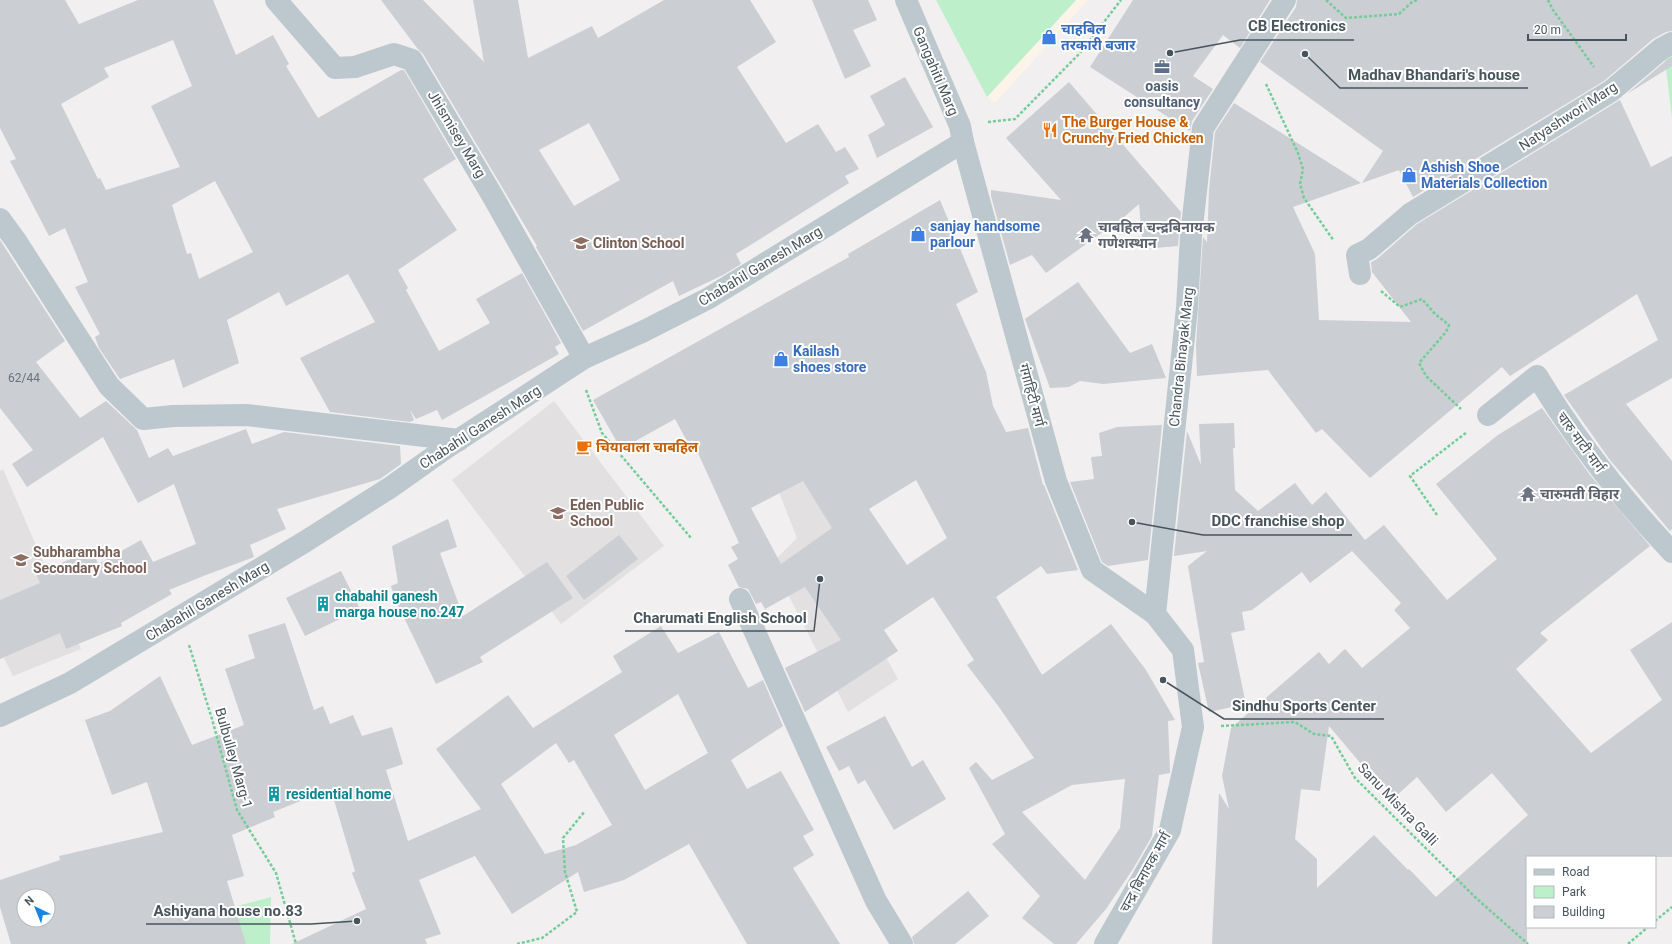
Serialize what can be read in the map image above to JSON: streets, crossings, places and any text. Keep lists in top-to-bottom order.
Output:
{
  "streets": {
    "street": [
      "Gangahiti Marg",
      "Natyashwori Marg",
      "Jhismisey Marg",
      "Chabahil Ganesh Marg",
      "Chandra Binayak Marg",
      "गंगाहिटी मार्ग",
      "चारु माटी मार्ग",
      "चन्द्र बिनायक मार्ग"
    ],
    "path": ["Bulbulley Marg-1", "Sanu Mishra Galli"]
  },
  "crossings": [
    ["Gangahiti Marg", "Chabahil Ganesh Marg"],
    ["Gangahiti Marg", "गंगाहिटी मार्ग"],
    ["Jhismisey Marg", "Chabahil Ganesh Marg"],
    ["Chabahil Ganesh Marg", "गंगाहिटी मार्ग"],
    ["Chabahil Ganesh Marg", "Bulbulley Marg-1"],
    ["Chandra Binayak Marg", "गंगाहिटी मार्ग"],
    ["Sanu Mishra Galli", "चन्द्र बिनायक मार्ग"]
  ],
  "places": {
    "shop": [
      "चाहबिल तरकारी बजार",
      "Ashish Shoe Materials Collection",
      "sanjay handsome parlour",
      "Kailash shoes store"
    ],
    "other": [
      "CB Electronics",
      "Madhav Bhandari's house",
      "DDC franchise shop",
      "Charumati English School",
      "Sindhu Sports Center",
      "Ashiyana house no.83"
    ],
    "office": ["oasis consultancy"],
    "restaurant": ["The Burger House & Crunchy Fried Chicken"],
    "temple": ["चाबहिल चन्द्रबिनायक गणेशस्थान", "चारुमती विहार"],
    "school or university": ["Clinton School", "Eden Public School", "Subharambha Secondary School"],
    "cafe": ["चियावाला चाबहिल"],
    "building": ["chabahil ganesh marga house no.247", "residential home"]
  },
  "house_numbers": ["62/44"],
  "legend": ["Road", "Park", "Building"],
  "scale_bar": "20 m",
  "north": "top left"
}
